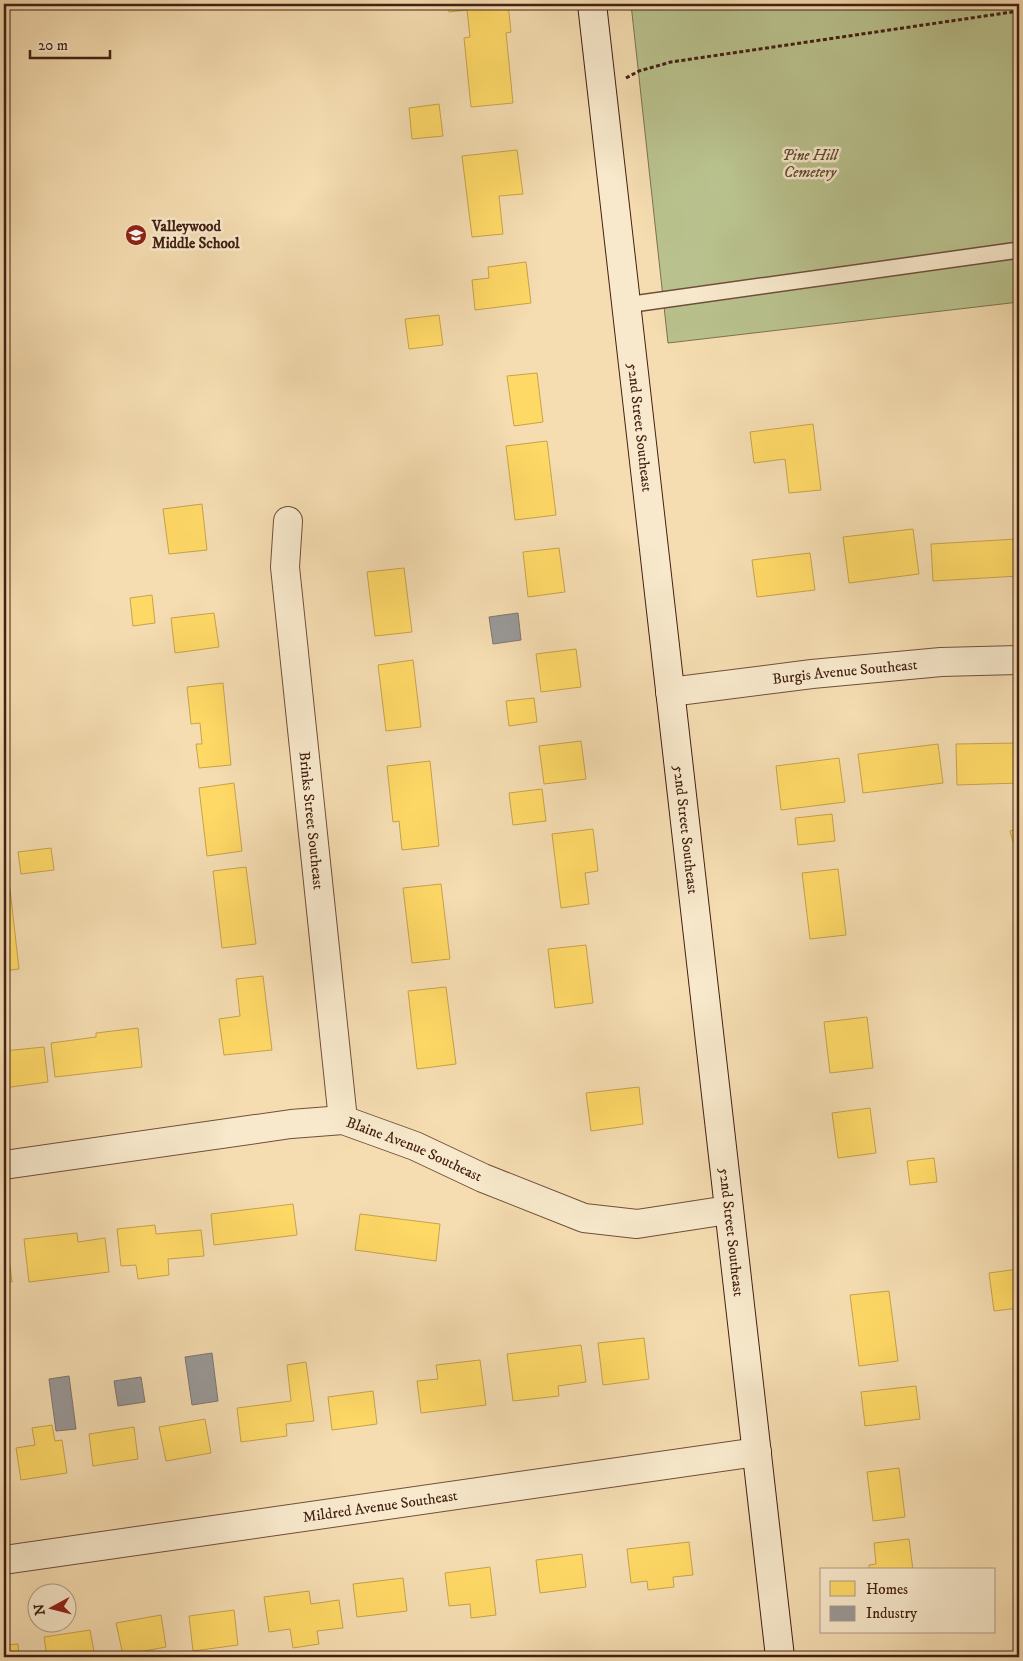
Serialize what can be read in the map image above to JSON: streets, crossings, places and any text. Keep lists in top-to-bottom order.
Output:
{
  "streets": {
    "street": [
      "52nd Street Southeast",
      "Burgis Avenue Southeast",
      "Brinks Street Southeast",
      "Blaine Avenue Southeast",
      "Mildred Avenue Southeast"
    ]
  },
  "crossings": [
    ["52nd Street Southeast", "Burgis Avenue Southeast"],
    ["52nd Street Southeast", "Blaine Avenue Southeast"],
    ["52nd Street Southeast", "Mildred Avenue Southeast"],
    ["Brinks Street Southeast", "Blaine Avenue Southeast"]
  ],
  "parks": ["Pine Hill Cemetery"],
  "places": {
    "school or university": ["Valleywood Middle School"]
  },
  "legend": ["Homes", "Industry"],
  "scale_bar": "20 m",
  "north": "left"
}
